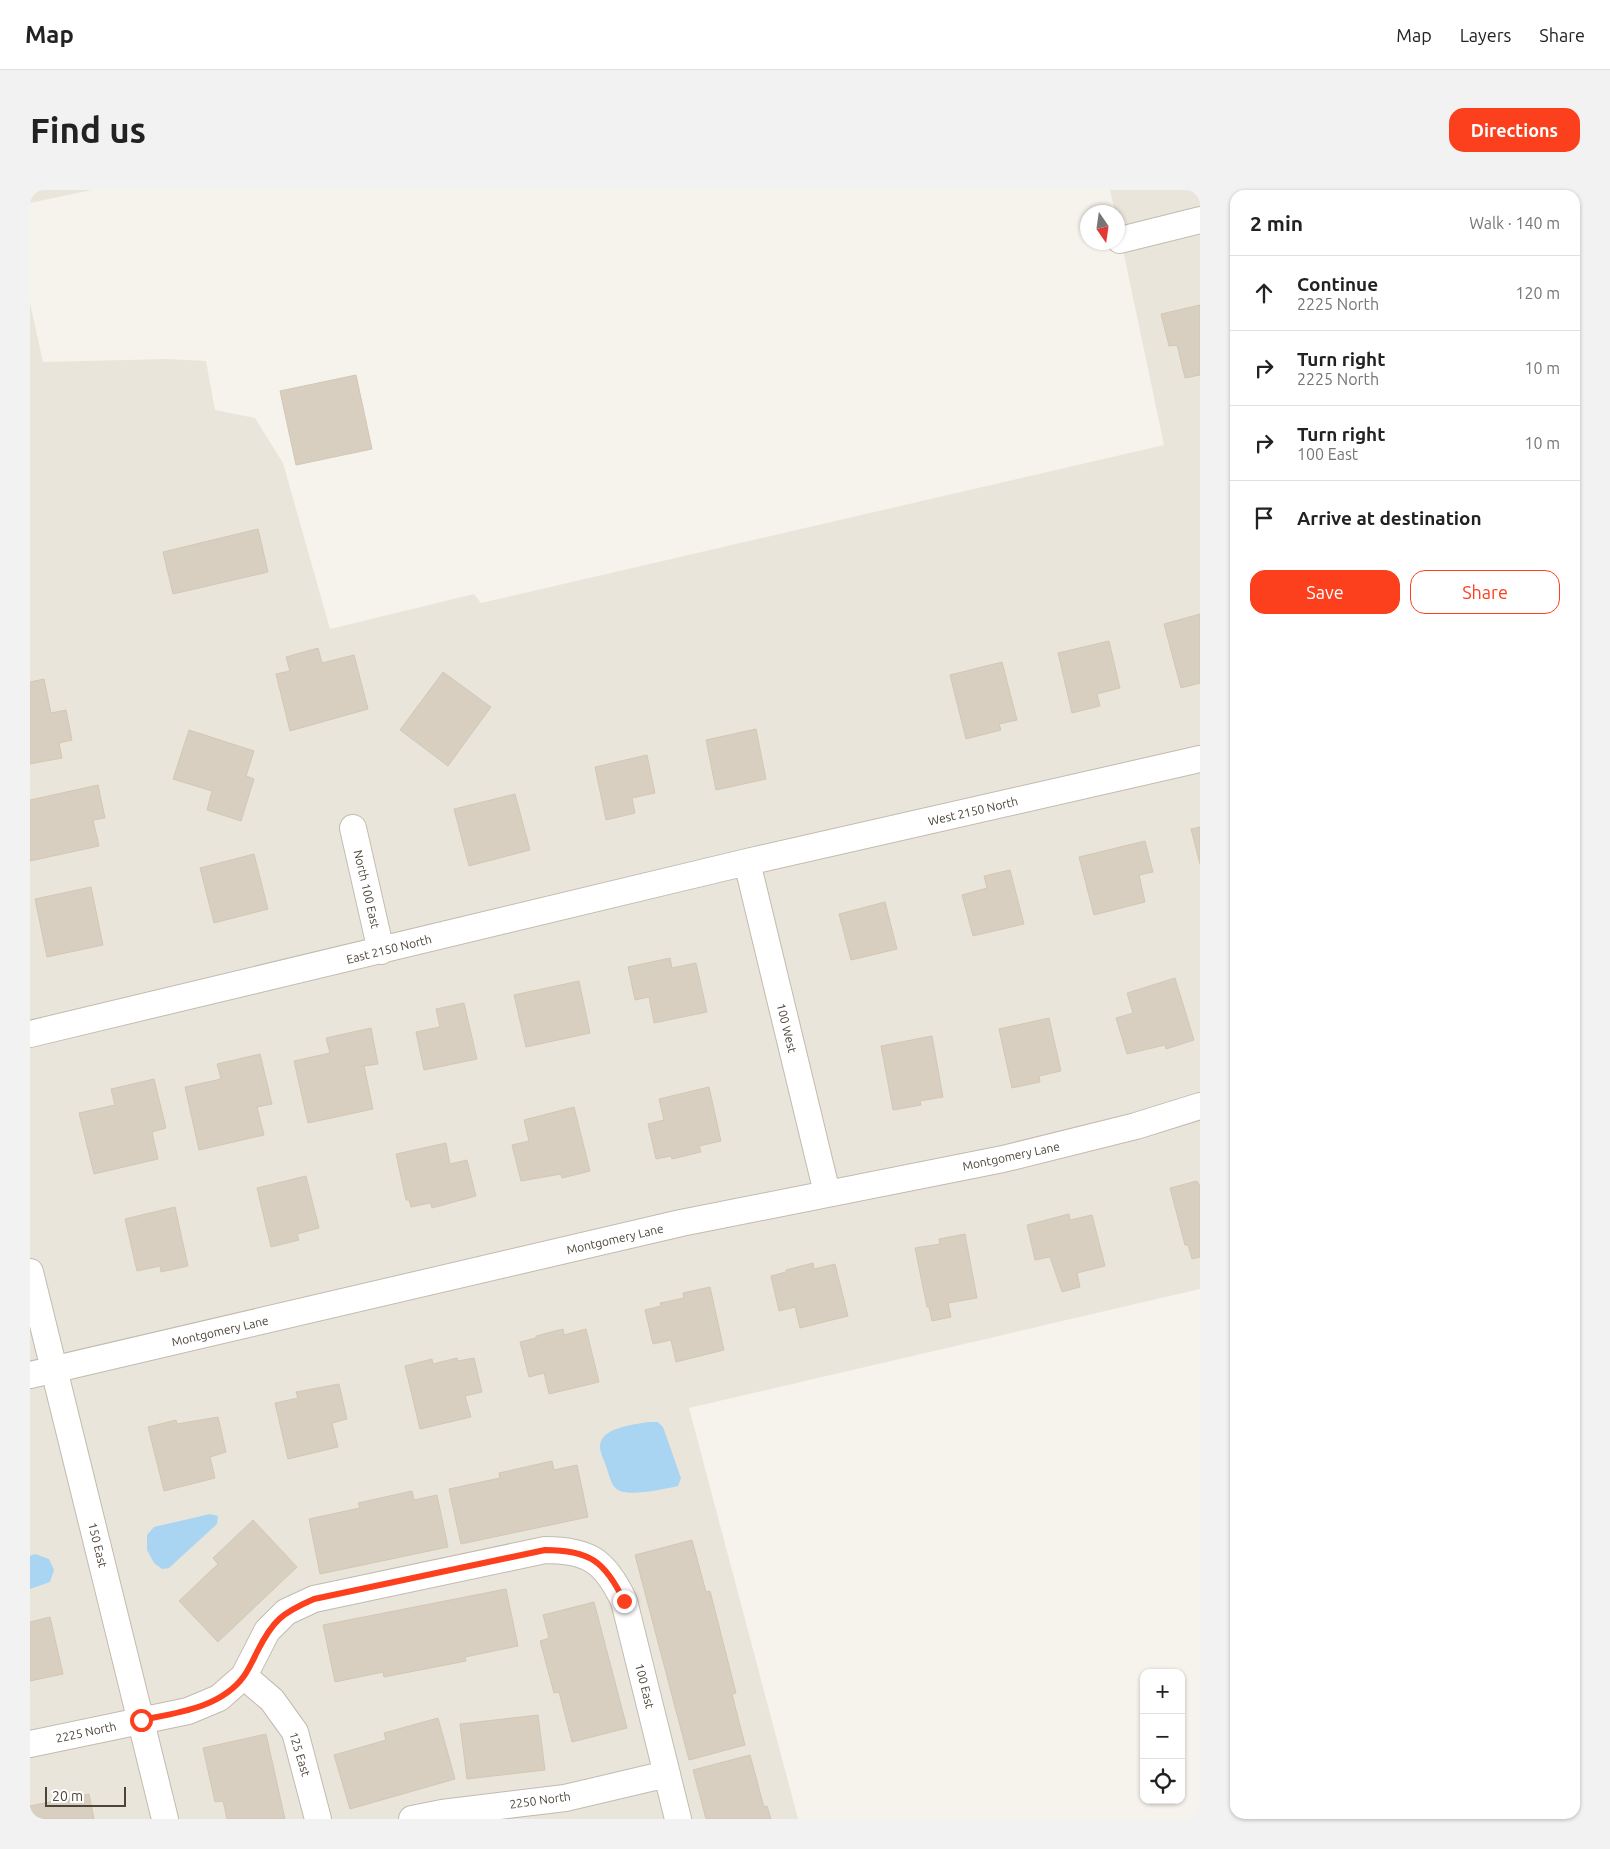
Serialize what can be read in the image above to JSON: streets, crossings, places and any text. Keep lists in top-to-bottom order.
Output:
{
  "streets": {
    "street": [
      "West 2150 North",
      "North 100 East",
      "East 2150 North",
      "100 West",
      "Montgomery Lane",
      "150 East",
      "100 East",
      "2225 North",
      "125 East",
      "2250 North"
    ]
  },
  "crossings": [
    ["West 2150 North", "East 2150 North"],
    ["West 2150 North", "100 West"],
    ["North 100 East", "East 2150 North"],
    ["East 2150 North", "100 West"],
    ["100 West", "Montgomery Lane"],
    ["Montgomery Lane", "150 East"],
    ["150 East", "2225 North"],
    ["100 East", "2225 North"],
    ["100 East", "2250 North"],
    ["2225 North", "125 East"]
  ],
  "scale_bar": "20 m",
  "north": "bottom",
  "page": {
    "header": "Map",
    "nav": ["Map", "Layers", "Share"],
    "buttons": [
      "Directions",
      ["Save", "Share"]
    ],
    "title": "Find us",
    "heading": ["2 min", "Walk · 140 m"],
    "list": [
      ["Continue", "2225 North", "120 m"],
      ["Turn right", "2225 North", "10 m"],
      ["Turn right", "100 East", "10 m"],
      "Arrive at destination"
    ],
    "map_buttons": ["+", "−"],
    "scale": "20 m"
  }
}
